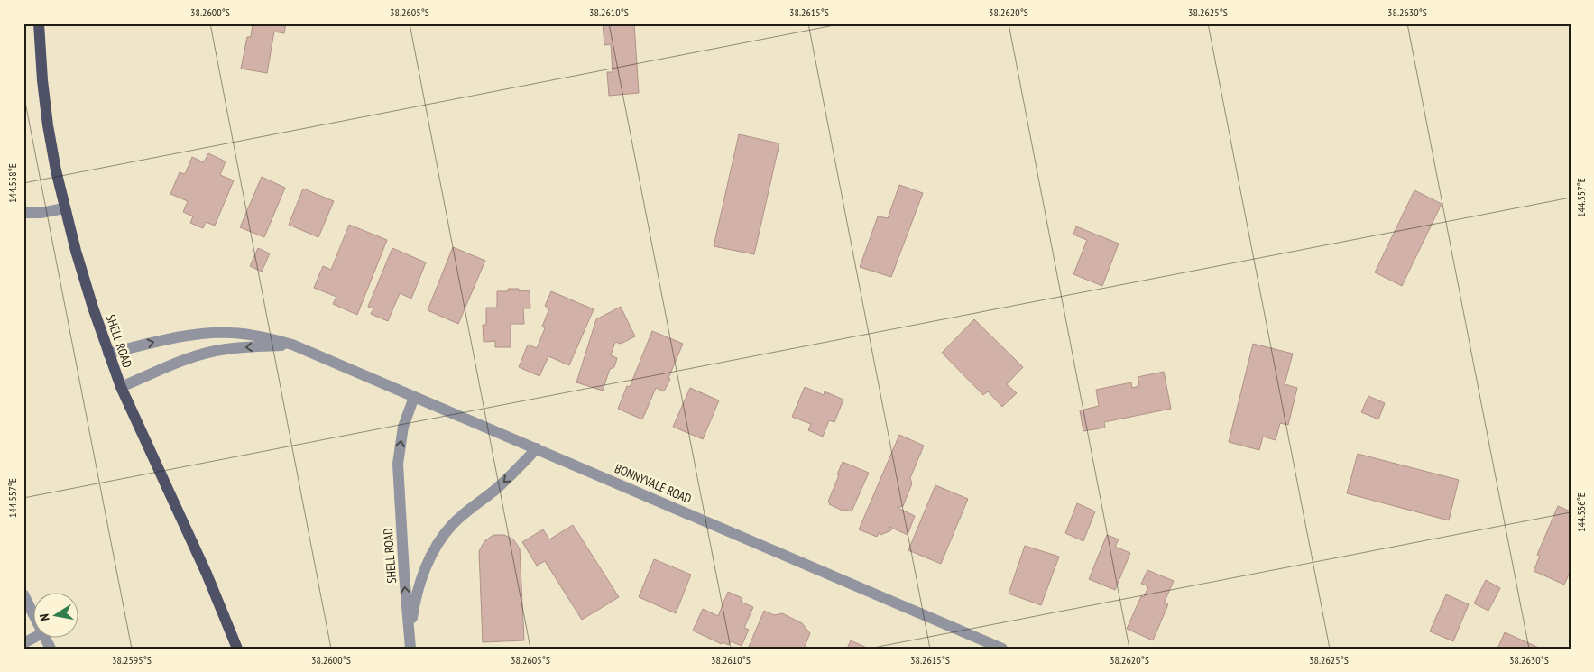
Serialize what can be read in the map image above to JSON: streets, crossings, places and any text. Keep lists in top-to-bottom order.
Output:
{
  "streets": {
    "main road": ["SHELL ROAD"],
    "street": ["BONNYVALE ROAD"]
  },
  "crossings": [
    ["SHELL ROAD", "BONNYVALE ROAD"]
  ],
  "north": "left",
  "coordinates": [
    "38.2600°S",
    "38.2605°S",
    "38.2610°S",
    "38.2615°S",
    "38.2620°S",
    "38.2625°S",
    "38.2630°S",
    "144.558°E",
    "144.557°E",
    "144.556°E",
    "38.2595°S"
  ]
}
